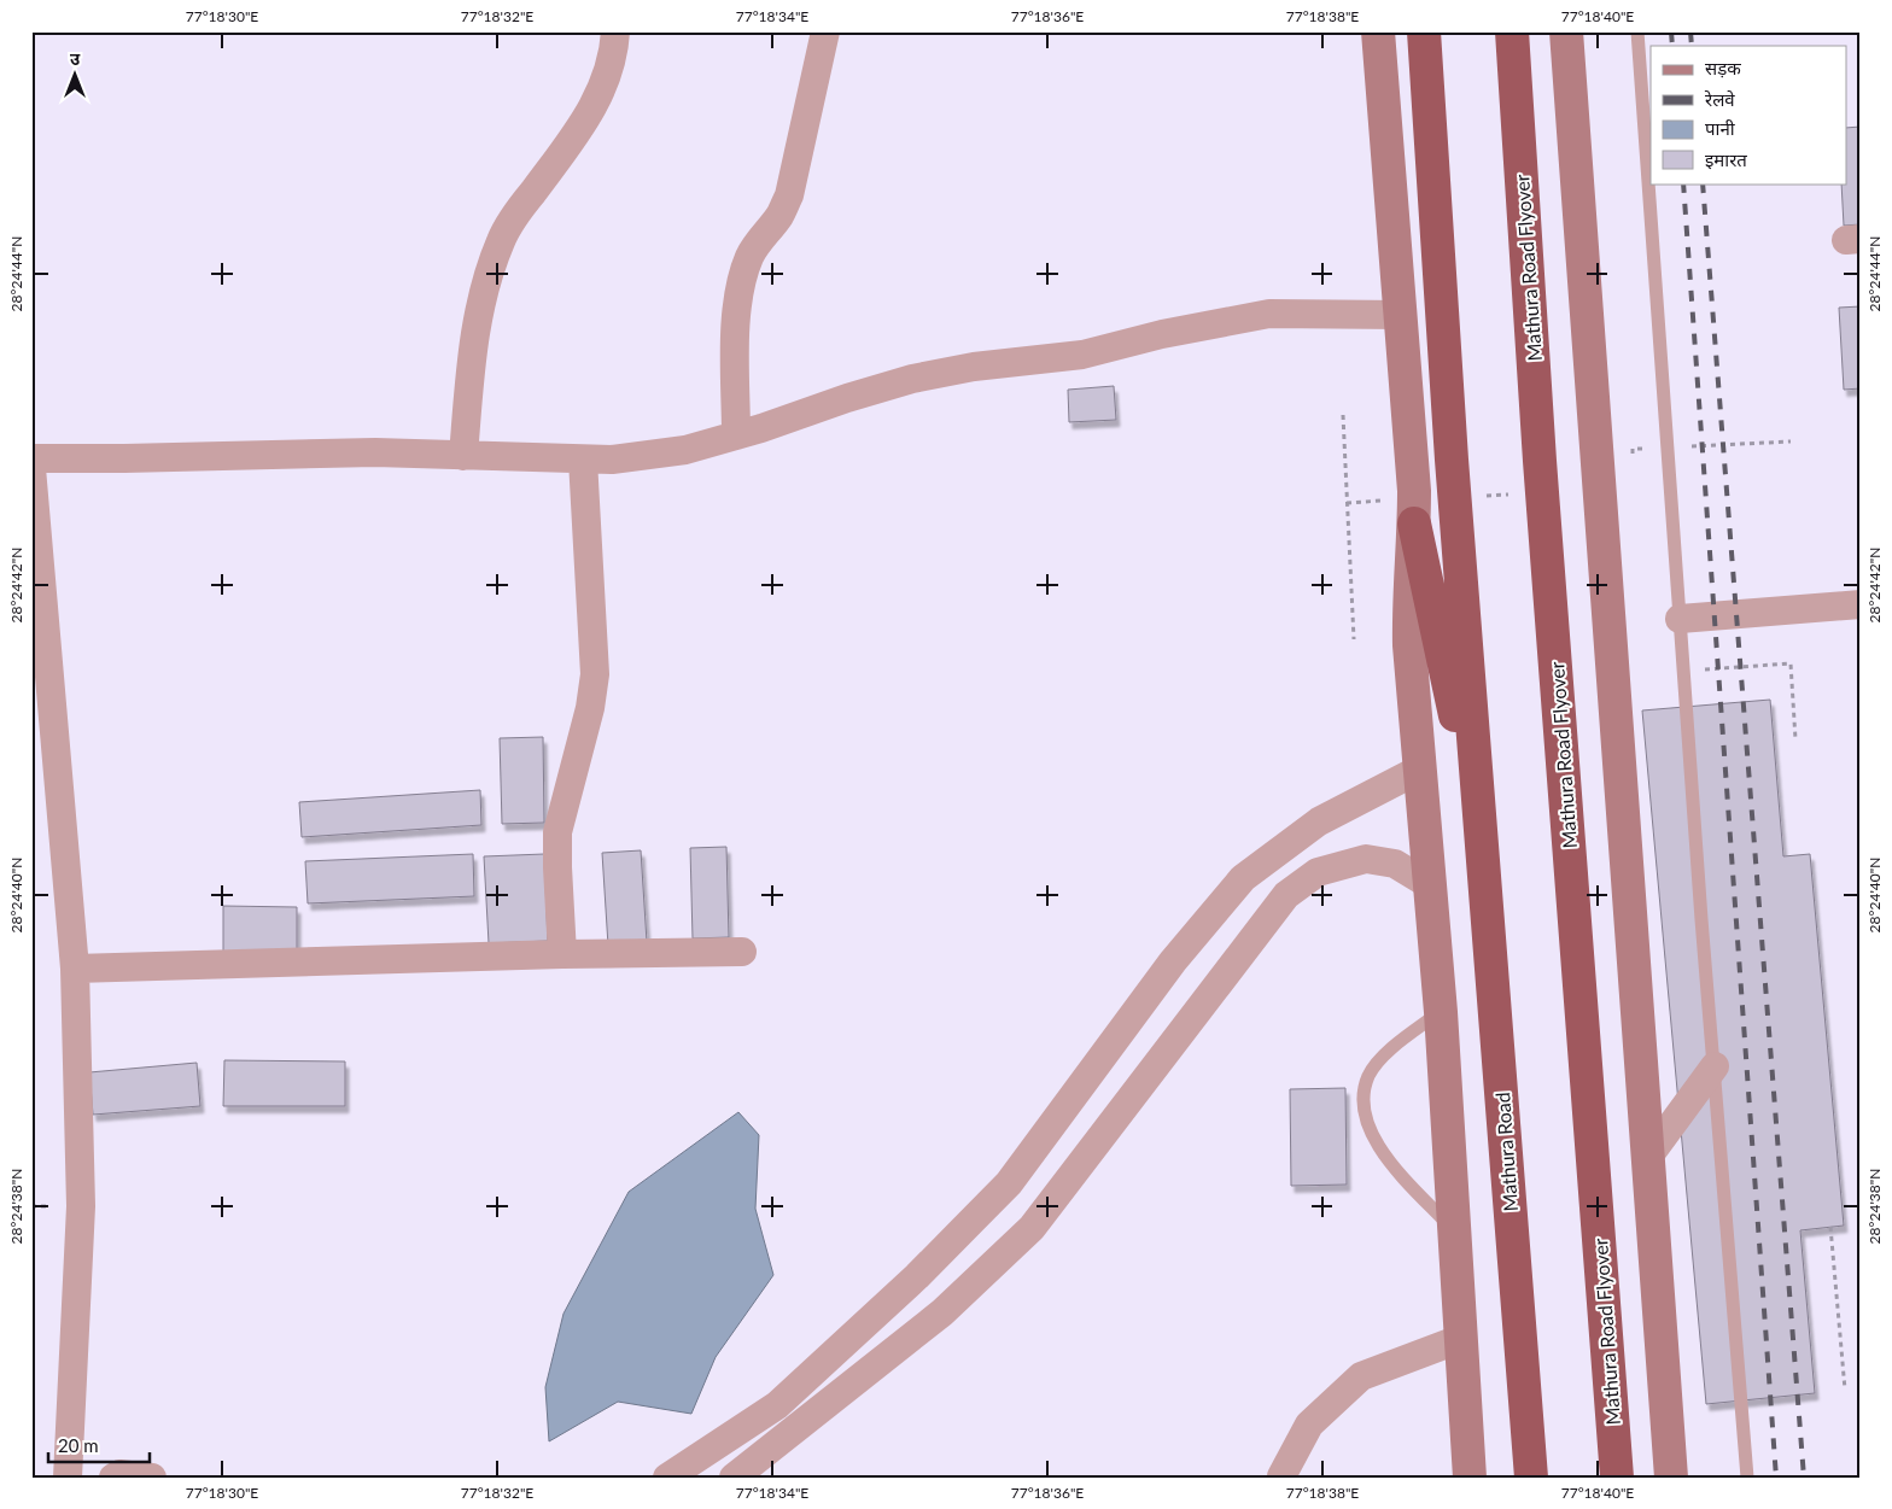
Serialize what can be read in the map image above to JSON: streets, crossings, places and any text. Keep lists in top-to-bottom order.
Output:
{
  "streets": {
    "highway": ["Mathura Road Flyover", "Mathura Road"]
  },
  "legend": [
    "सड़क",
    "रेलवे",
    "पानी",
    "इमारत"
  ],
  "scale_bar": "20 m",
  "north": "top",
  "coordinates": [
    "77°18'30\"E",
    "77°18'32\"E",
    "77°18'34\"E",
    "77°18'36\"E",
    "77°18'38\"E",
    "77°18'40\"E",
    "28°24'44\"N",
    "28°24'42\"N",
    "28°24'40\"N",
    "28°24'38\"N"
  ]
}
